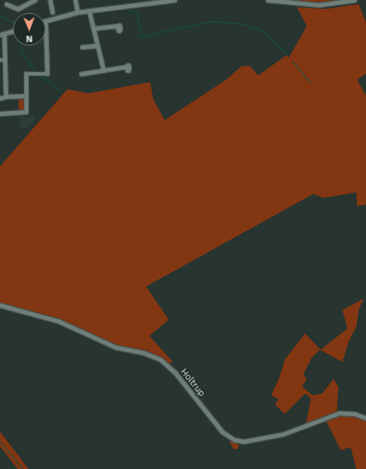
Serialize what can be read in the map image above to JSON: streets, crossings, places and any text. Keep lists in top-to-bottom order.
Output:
{
  "streets": {
    "street": ["Holtrup"]
  },
  "north": "bottom"
}
